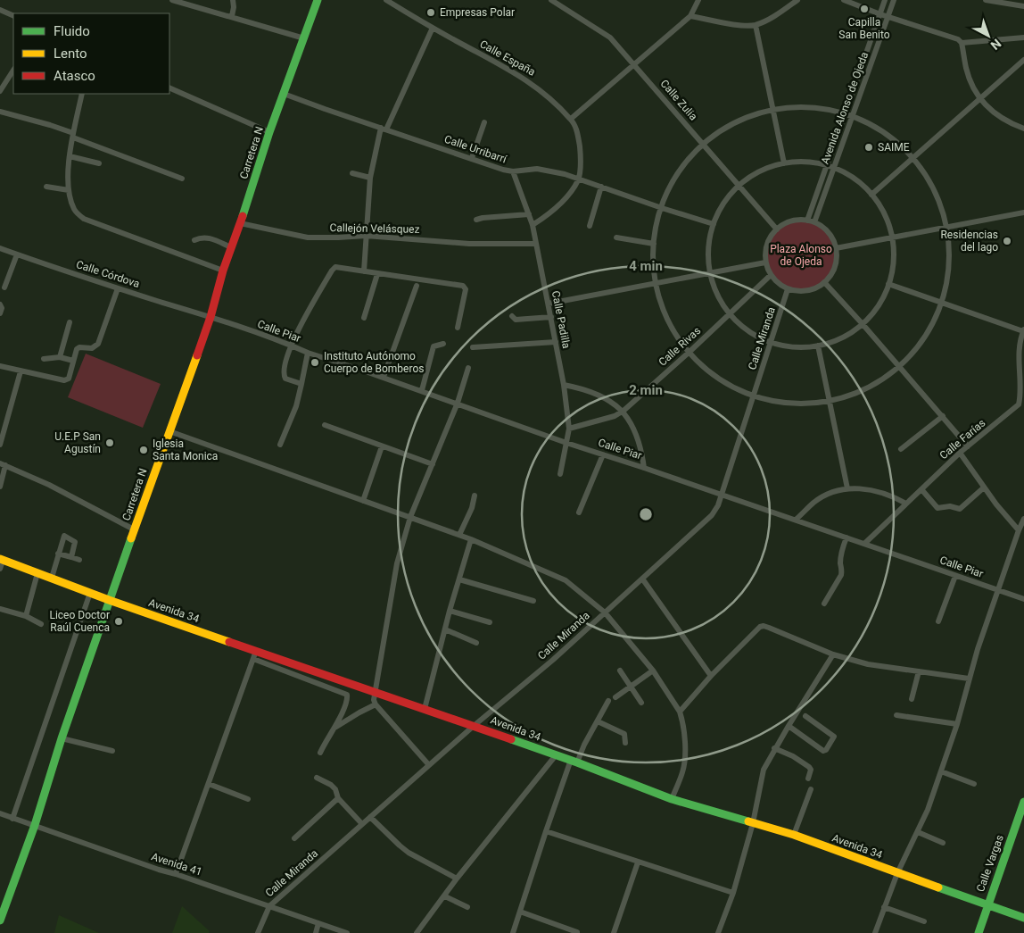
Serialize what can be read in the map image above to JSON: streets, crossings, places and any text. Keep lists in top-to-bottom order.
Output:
{
  "streets": {
    "street": [
      "Calle España",
      "Calle Zulia",
      "Avenida Alonso de Ojeda",
      "Calle Urribarrí",
      "Carretera N",
      "Callejón Velásquez",
      "Calle Córdova",
      "Calle Padilla",
      "Calle Piar",
      "Calle Miranda",
      "Calle Rivas",
      "Calle Farías",
      "Avenida 34",
      "Calle Vargas",
      "Avenida 41"
    ]
  },
  "crossings": [
    ["Calle España", "Calle Urribarrí"],
    ["Calle Zulia", "Avenida Alonso de Ojeda"],
    ["Calle Zulia", "Calle Miranda"],
    ["Calle Zulia", "Calle Rivas"],
    ["Avenida Alonso de Ojeda", "Calle Miranda"],
    ["Avenida Alonso de Ojeda", "Calle Rivas"],
    ["Calle Urribarrí", "Carretera N"],
    ["Calle Urribarrí", "Calle Padilla"],
    ["Carretera N", "Callejón Velásquez"],
    ["Carretera N", "Calle Córdova"],
    ["Carretera N", "Calle Piar"],
    ["Carretera N", "Avenida 34"],
    ["Carretera N", "Avenida 41"],
    ["Callejón Velásquez", "Calle Padilla"],
    ["Calle Córdova", "Calle Piar"],
    ["Calle Padilla", "Calle Piar"],
    ["Calle Padilla", "Calle Rivas"],
    ["Calle Piar", "Calle Miranda"],
    ["Calle Piar", "Calle Farías"],
    ["Calle Miranda", "Calle Rivas"],
    ["Calle Miranda", "Avenida 34"],
    ["Calle Miranda", "Avenida 41"],
    ["Avenida 34", "Calle Vargas"]
  ],
  "parks": ["Plaza Alonso de Ojeda"],
  "places": [
    "Capilla San Benito",
    "Empresas Polar",
    "SAIME",
    "Residencias del lago",
    "Instituto Autónomo Cuerpo de Bomberos",
    "U.E.P San Agustín",
    "Iglesia Santa Monica",
    "Liceo Doctor Raúl Cuenca"
  ],
  "legend": ["Fluido", "Lento", "Atasco"],
  "north": "bottom right",
  "rings": ["4 min", "2 min"]
}
